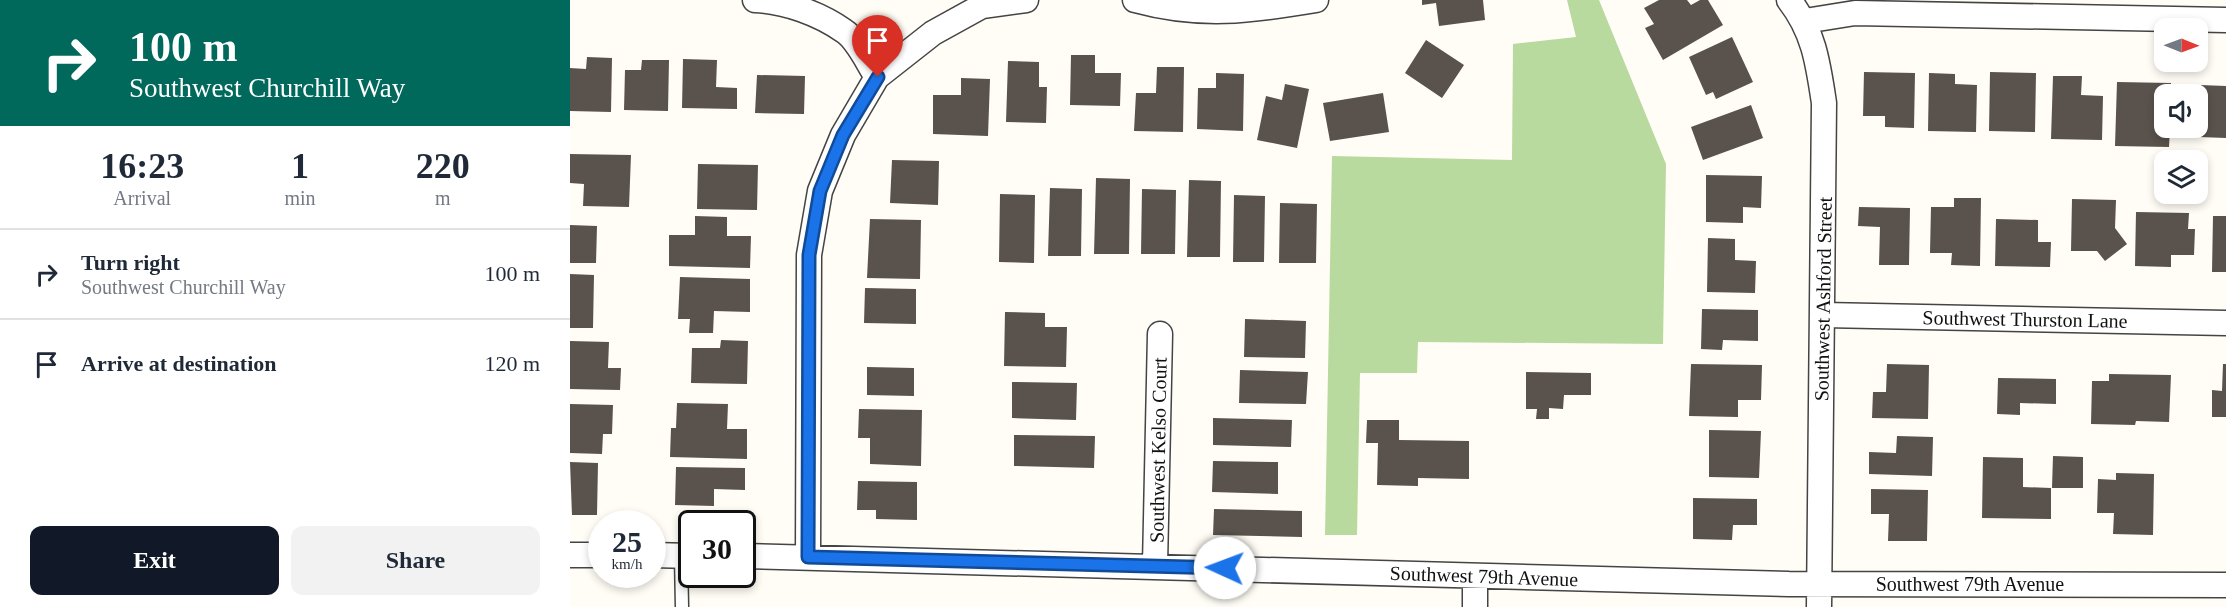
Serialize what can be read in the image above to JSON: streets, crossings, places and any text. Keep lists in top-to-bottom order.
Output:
{
  "streets": {
    "street": [
      "Southwest Ashford Street",
      "Southwest Thurston Lane",
      "Southwest Kelso Court",
      "Southwest 79th Avenue"
    ]
  },
  "crossings": [
    ["Southwest Ashford Street", "Southwest Thurston Lane"],
    ["Southwest Ashford Street", "Southwest 79th Avenue"],
    ["Southwest Kelso Court", "Southwest 79th Avenue"]
  ],
  "north": "right",
  "page": {
    "turn": ["100 m", "Southwest Churchill Way"],
    "eta": [
      "16:23",
      "Arrival",
      "1",
      "min",
      "220",
      "m"
    ],
    "list": [
      {
        "name": "Turn right",
        "note": "Southwest Churchill Way",
        "value": "100 m"
      },
      {
        "name": "Arrive at destination",
        "value": "120 m"
      }
    ],
    "speed": "25 km/h",
    "limit": "30",
    "buttons": ["Exit", "Share"]
  }
}
